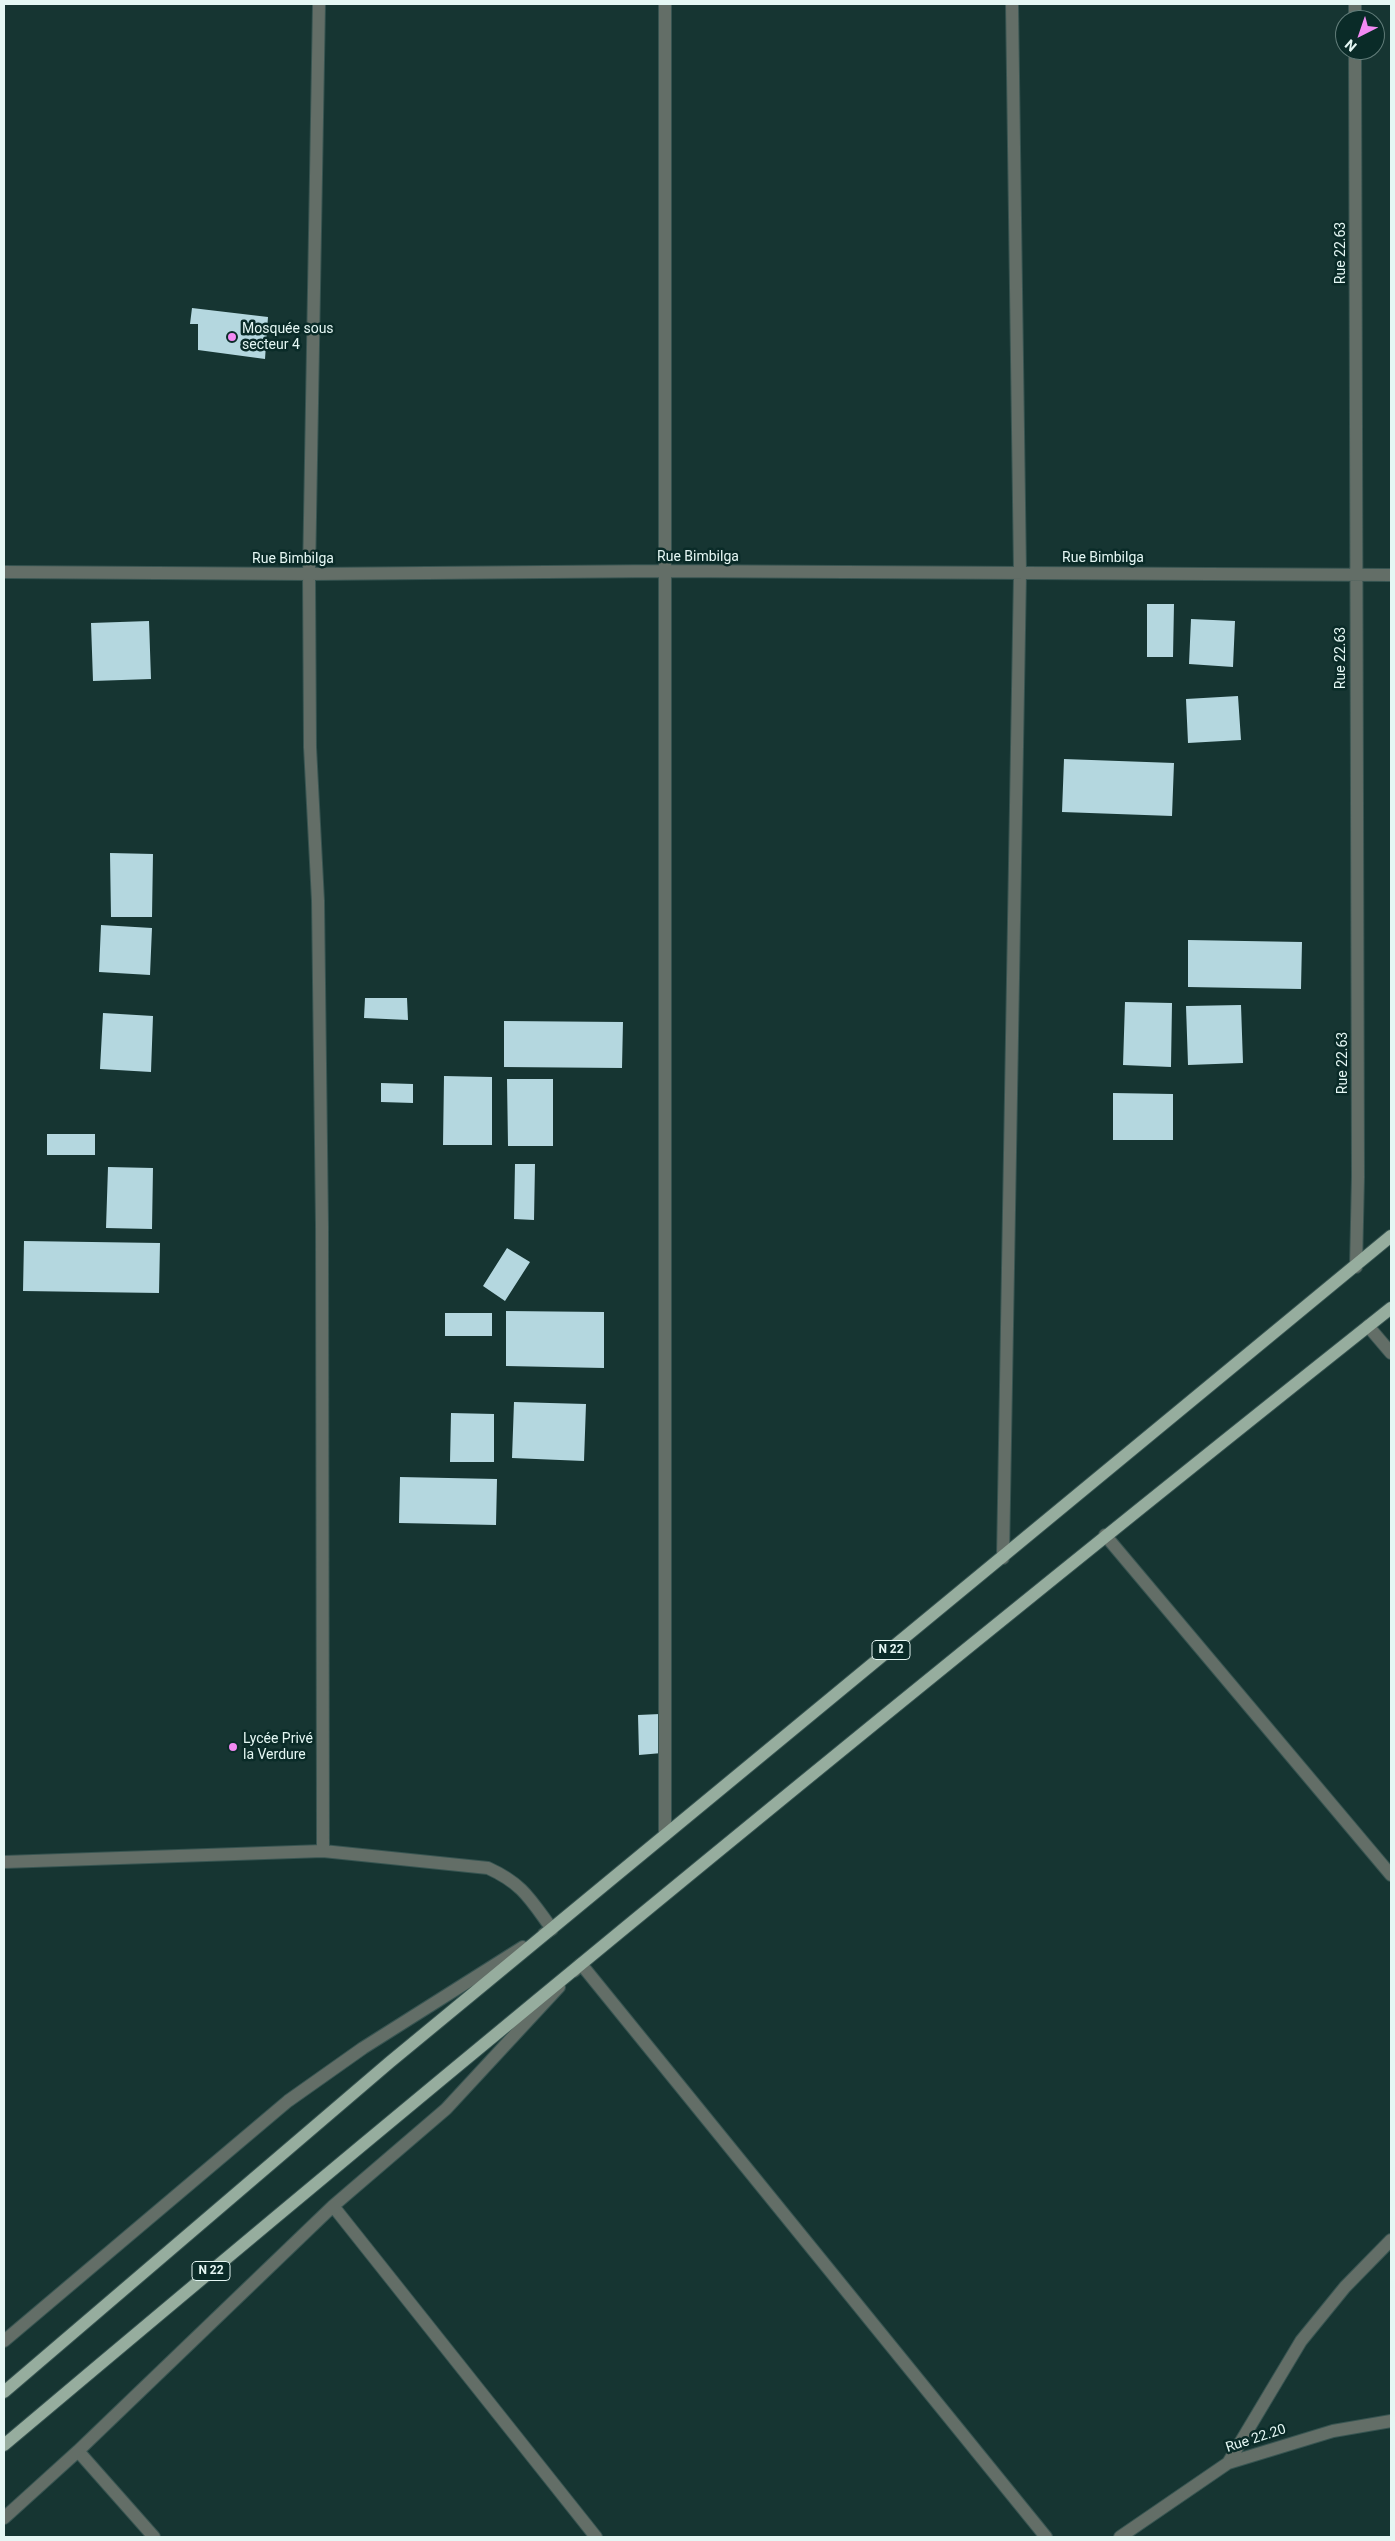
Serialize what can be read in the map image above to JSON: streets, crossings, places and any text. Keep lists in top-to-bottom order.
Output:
{
  "streets": {
    "main road": ["N 22"],
    "street": ["Rue 22.63", "Rue Bimbilga", "Rue 22.20"]
  },
  "crossings": [
    ["Rue 22.63", "Rue Bimbilga"],
    ["Rue 22.63", "N 22"]
  ],
  "places": ["Mosquée sous secteur 4", "Lycée Privé la Verdure"],
  "north": "bottom left"
}
